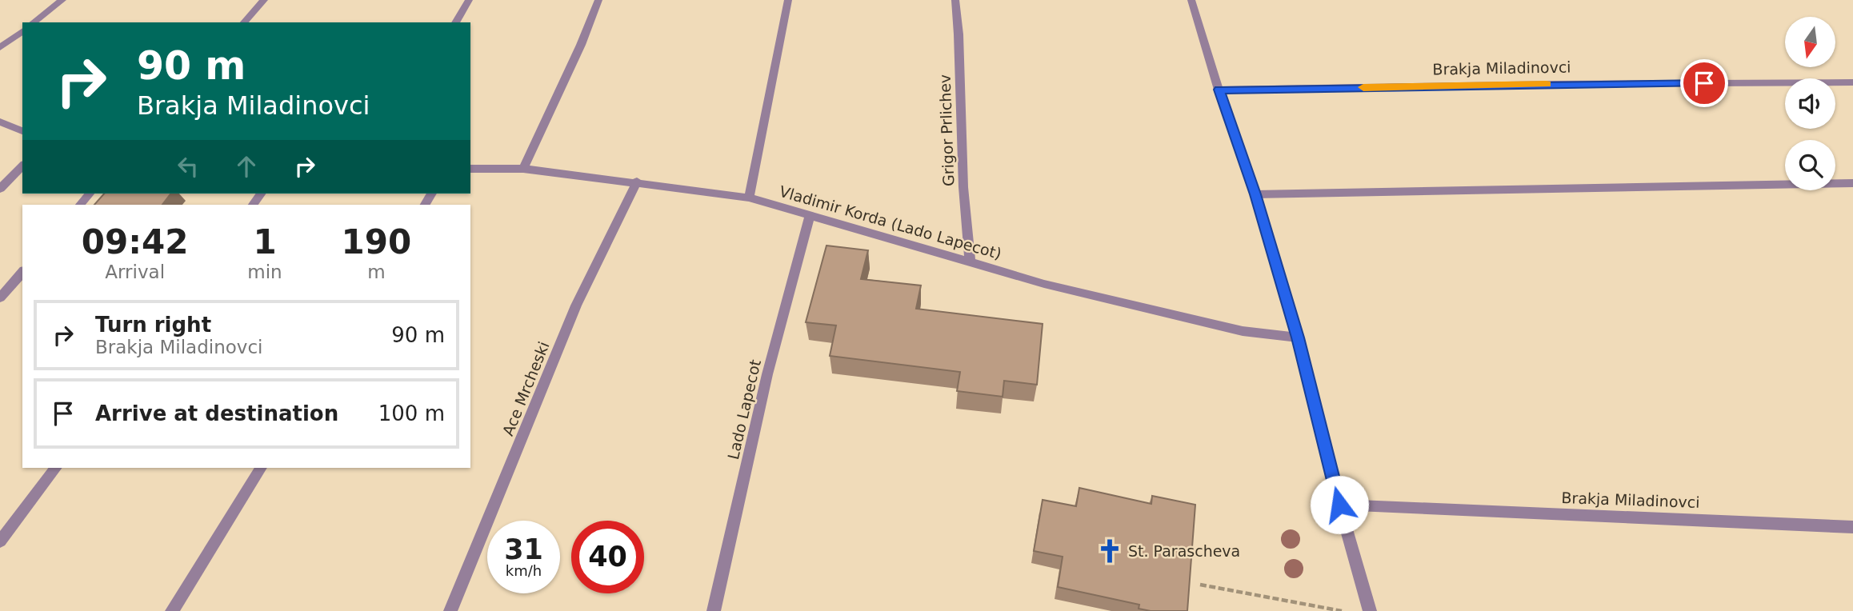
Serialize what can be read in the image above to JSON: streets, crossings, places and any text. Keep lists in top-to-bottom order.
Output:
{
  "streets": {
    "street": [
      "Brakja Miladinovci",
      "Grigor Prlichev",
      "Vladimir Korda (Lado Lapecot)",
      "Ace Mrcheski",
      "Lado Lapecot"
    ]
  },
  "crossings": [
    ["Grigor Prlichev", "Vladimir Korda (Lado Lapecot)"],
    ["Vladimir Korda (Lado Lapecot)", "Ace Mrcheski"],
    ["Vladimir Korda (Lado Lapecot)", "Lado Lapecot"]
  ],
  "places": {
    "church": ["St. Parascheva"]
  },
  "north": "bottom",
  "page": {
    "turn": ["90 m", "Brakja Miladinovci"],
    "eta": [
      "09:42",
      "Arrival",
      "1",
      "min",
      "190",
      "m"
    ],
    "list": [
      {
        "name": "Turn right",
        "note": "Brakja Miladinovci",
        "value": "90 m"
      },
      {
        "name": "Arrive at destination",
        "value": "100 m"
      }
    ],
    "speed": "31 km/h",
    "limit": "40"
  }
}
